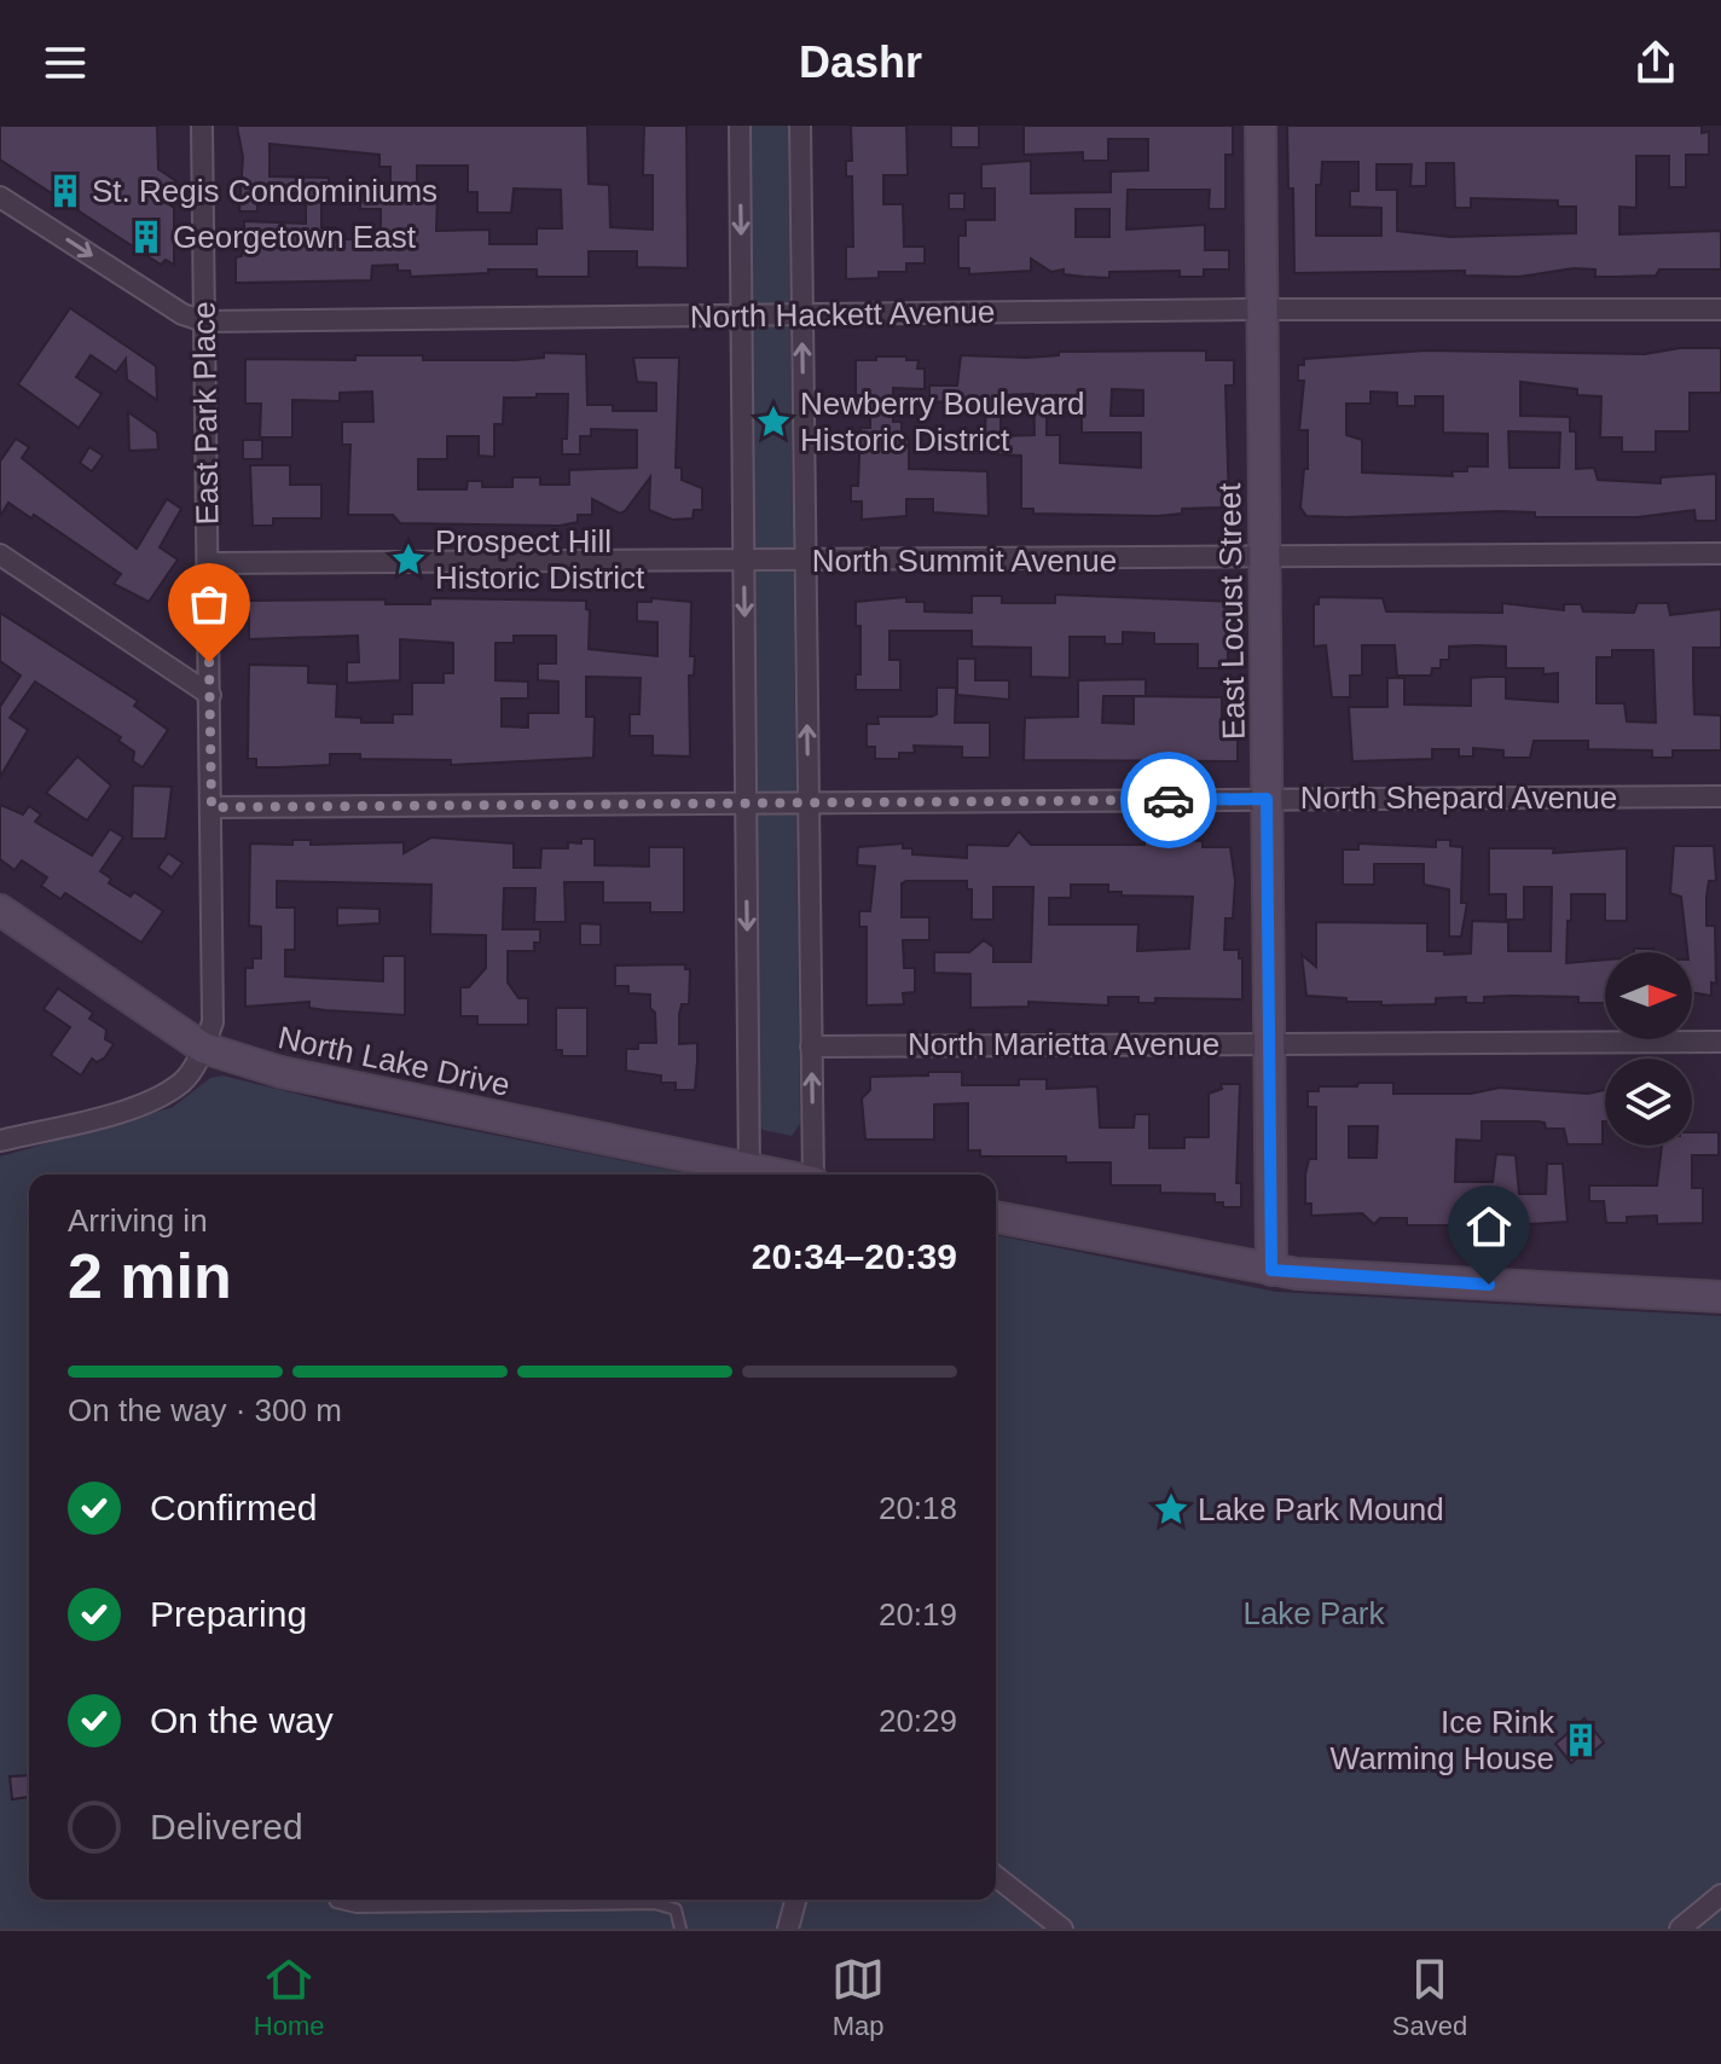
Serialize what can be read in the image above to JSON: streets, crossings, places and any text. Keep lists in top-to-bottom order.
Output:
{
  "streets": {
    "main road": ["East Locust Street", "North Lake Drive"],
    "street": [
      "North Hackett Avenue",
      "East Park Place",
      "North Summit Avenue",
      "North Shepard Avenue",
      "North Marietta Avenue"
    ]
  },
  "crossings": [
    ["North Hackett Avenue", "East Park Place"],
    ["North Hackett Avenue", "East Locust Street"],
    ["East Park Place", "North Summit Avenue"],
    ["East Park Place", "North Shepard Avenue"],
    ["East Park Place", "North Lake Drive"],
    ["North Summit Avenue", "East Locust Street"],
    ["East Locust Street", "North Shepard Avenue"],
    ["East Locust Street", "North Marietta Avenue"]
  ],
  "parks": ["Lake Park"],
  "places": {
    "building": ["St. Regis Condominiums", "Georgetown East", "Ice Rink Warming House"],
    "place": ["Newberry Boulevard Historic District", "Prospect Hill Historic District", "Lake Park Mound"]
  },
  "north": "right",
  "page": {
    "header": "Dashr",
    "heading": ["2 min", "Arriving in", "20:34–20:39"],
    "bar": "On the way · 300 m",
    "list": [
      ["Confirmed", "20:18"],
      ["Preparing", "20:19"],
      ["On the way", "20:29"],
      "Delivered"
    ],
    "tabs": ["Home", "Map", "Saved"]
  }
}
